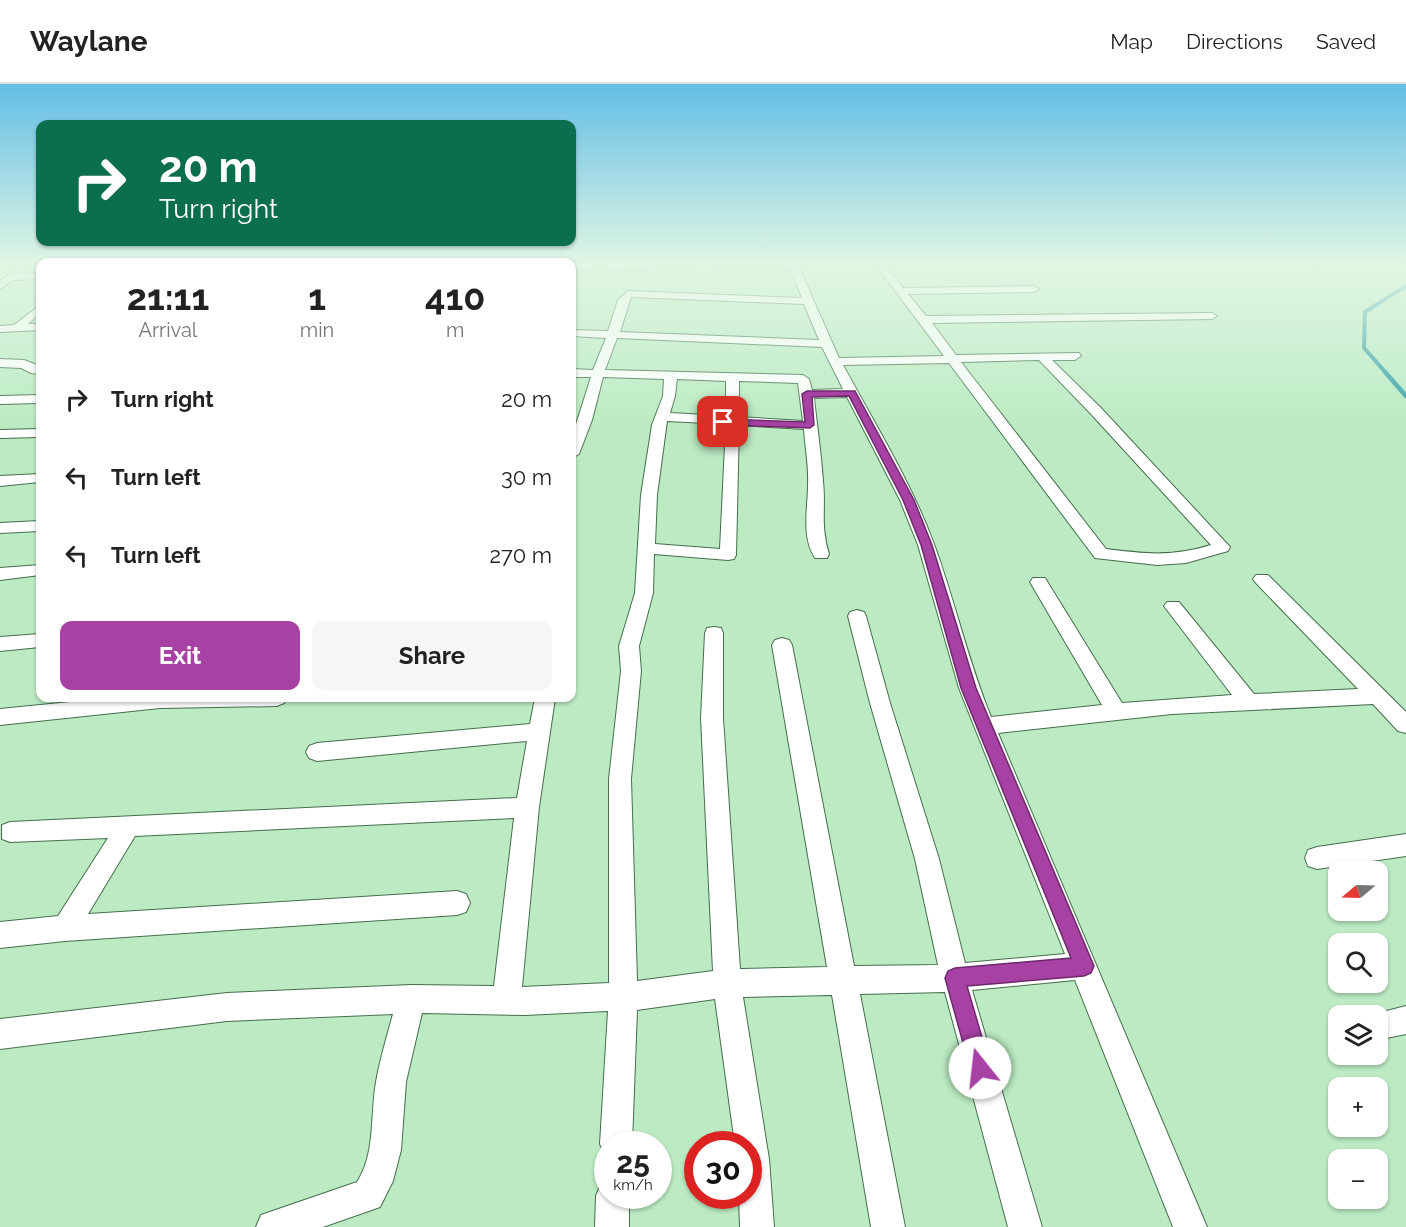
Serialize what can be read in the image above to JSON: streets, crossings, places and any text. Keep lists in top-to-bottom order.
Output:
{
  "north": "left",
  "page": {
    "header": "Waylane",
    "nav": ["Map", "Directions", "Saved"],
    "turn": ["20 m", "Turn right"],
    "eta": [
      "21:11",
      "Arrival",
      "1",
      "min",
      "410",
      "m"
    ],
    "list": [
      {
        "name": "Turn right",
        "value": "20 m"
      },
      {
        "name": "Turn left",
        "value": "30 m"
      },
      {
        "name": "Turn left",
        "value": "270 m"
      }
    ],
    "buttons": ["Exit", "Share"],
    "map_buttons": ["+", "−"],
    "speed": "25 km/h",
    "limit": "30"
  }
}
